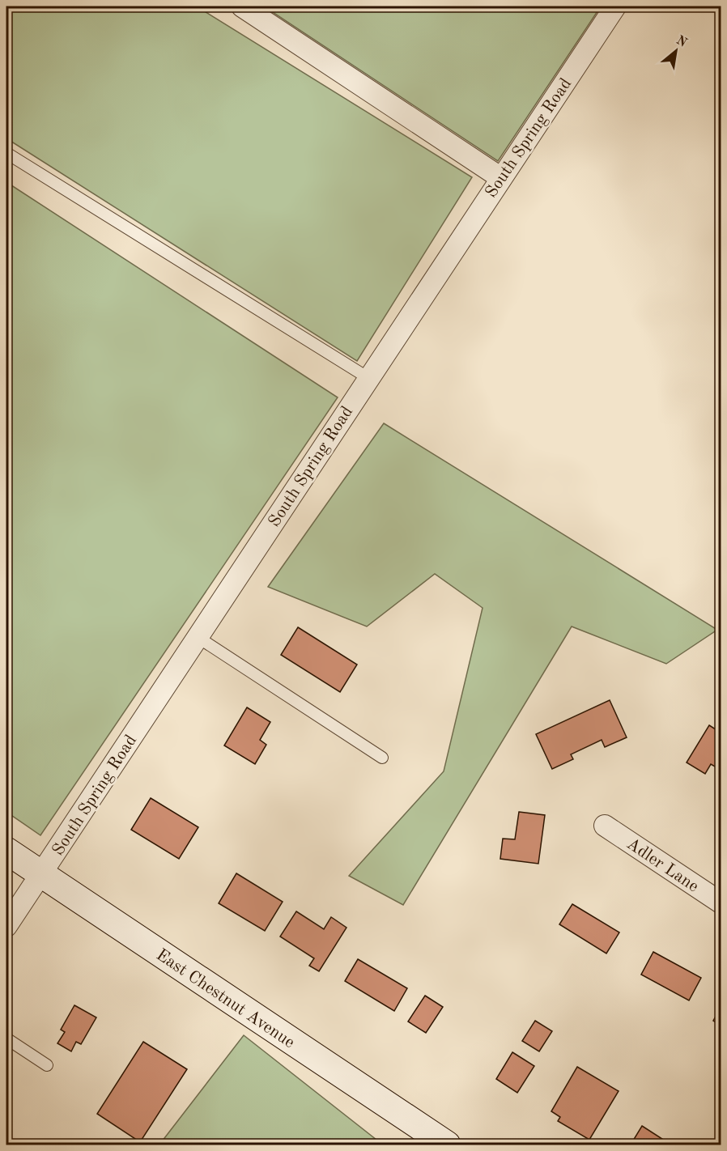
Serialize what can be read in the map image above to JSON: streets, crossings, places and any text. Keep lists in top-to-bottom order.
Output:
{
  "streets": {
    "street": ["South Spring Road", "Adler Lane", "East Chestnut Avenue"]
  },
  "crossings": [
    ["South Spring Road", "East Chestnut Avenue"]
  ],
  "north": "top right"
}
